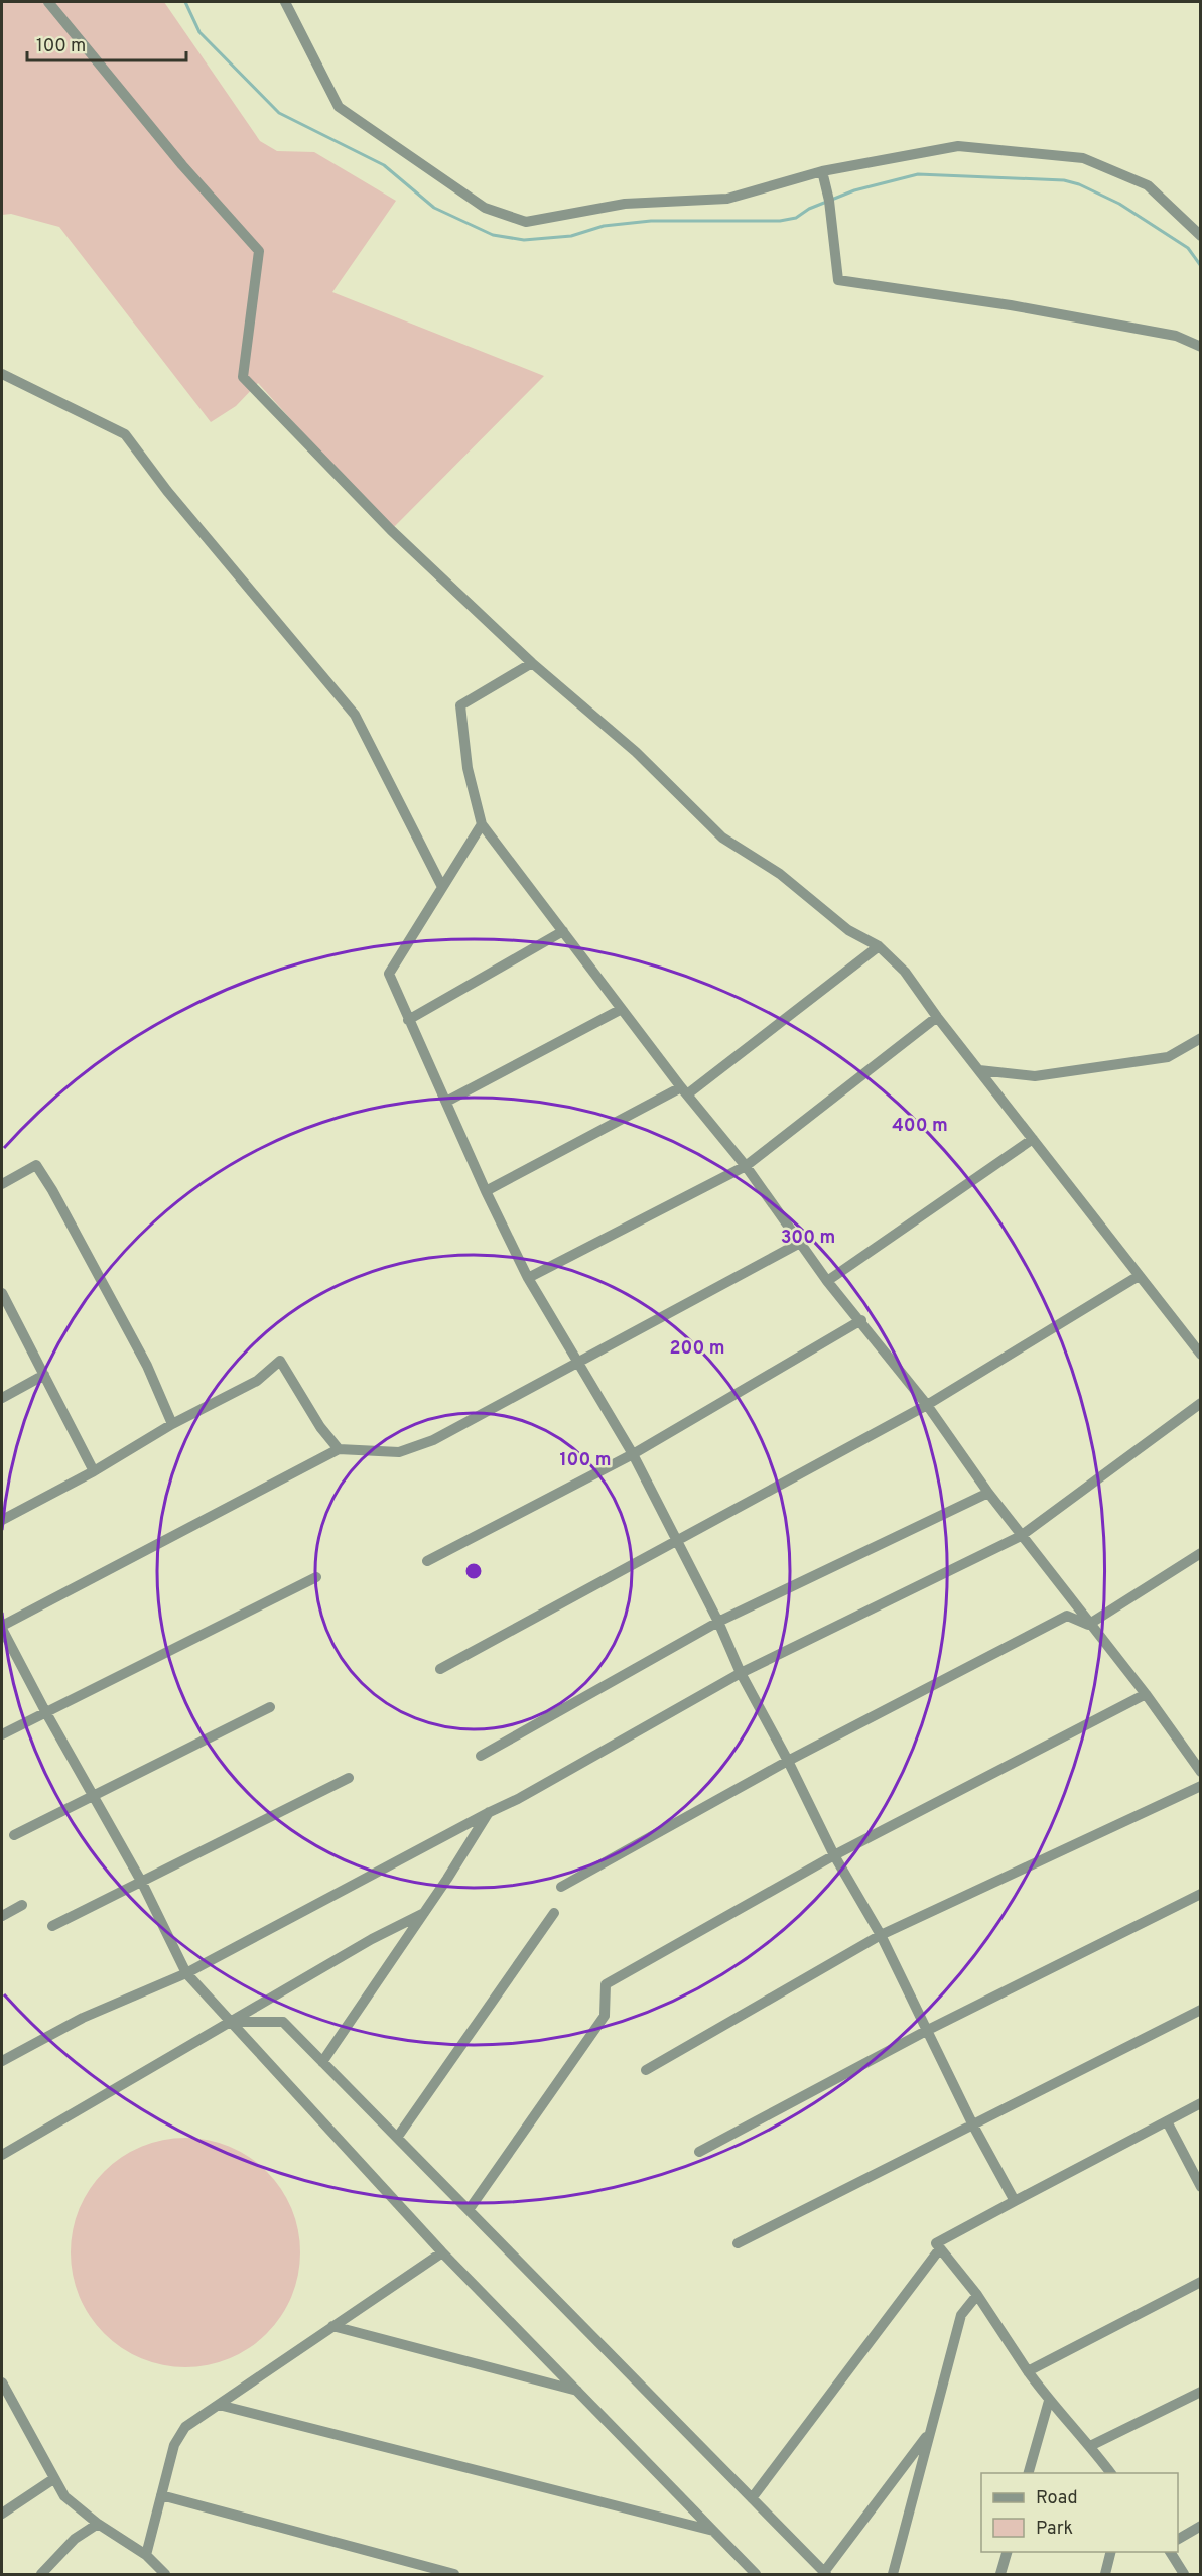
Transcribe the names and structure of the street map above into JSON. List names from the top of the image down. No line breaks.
{"legend":["Road","Park"],"scale_bar":"100 m","rings":["400 m","300 m","200 m","100 m"]}
